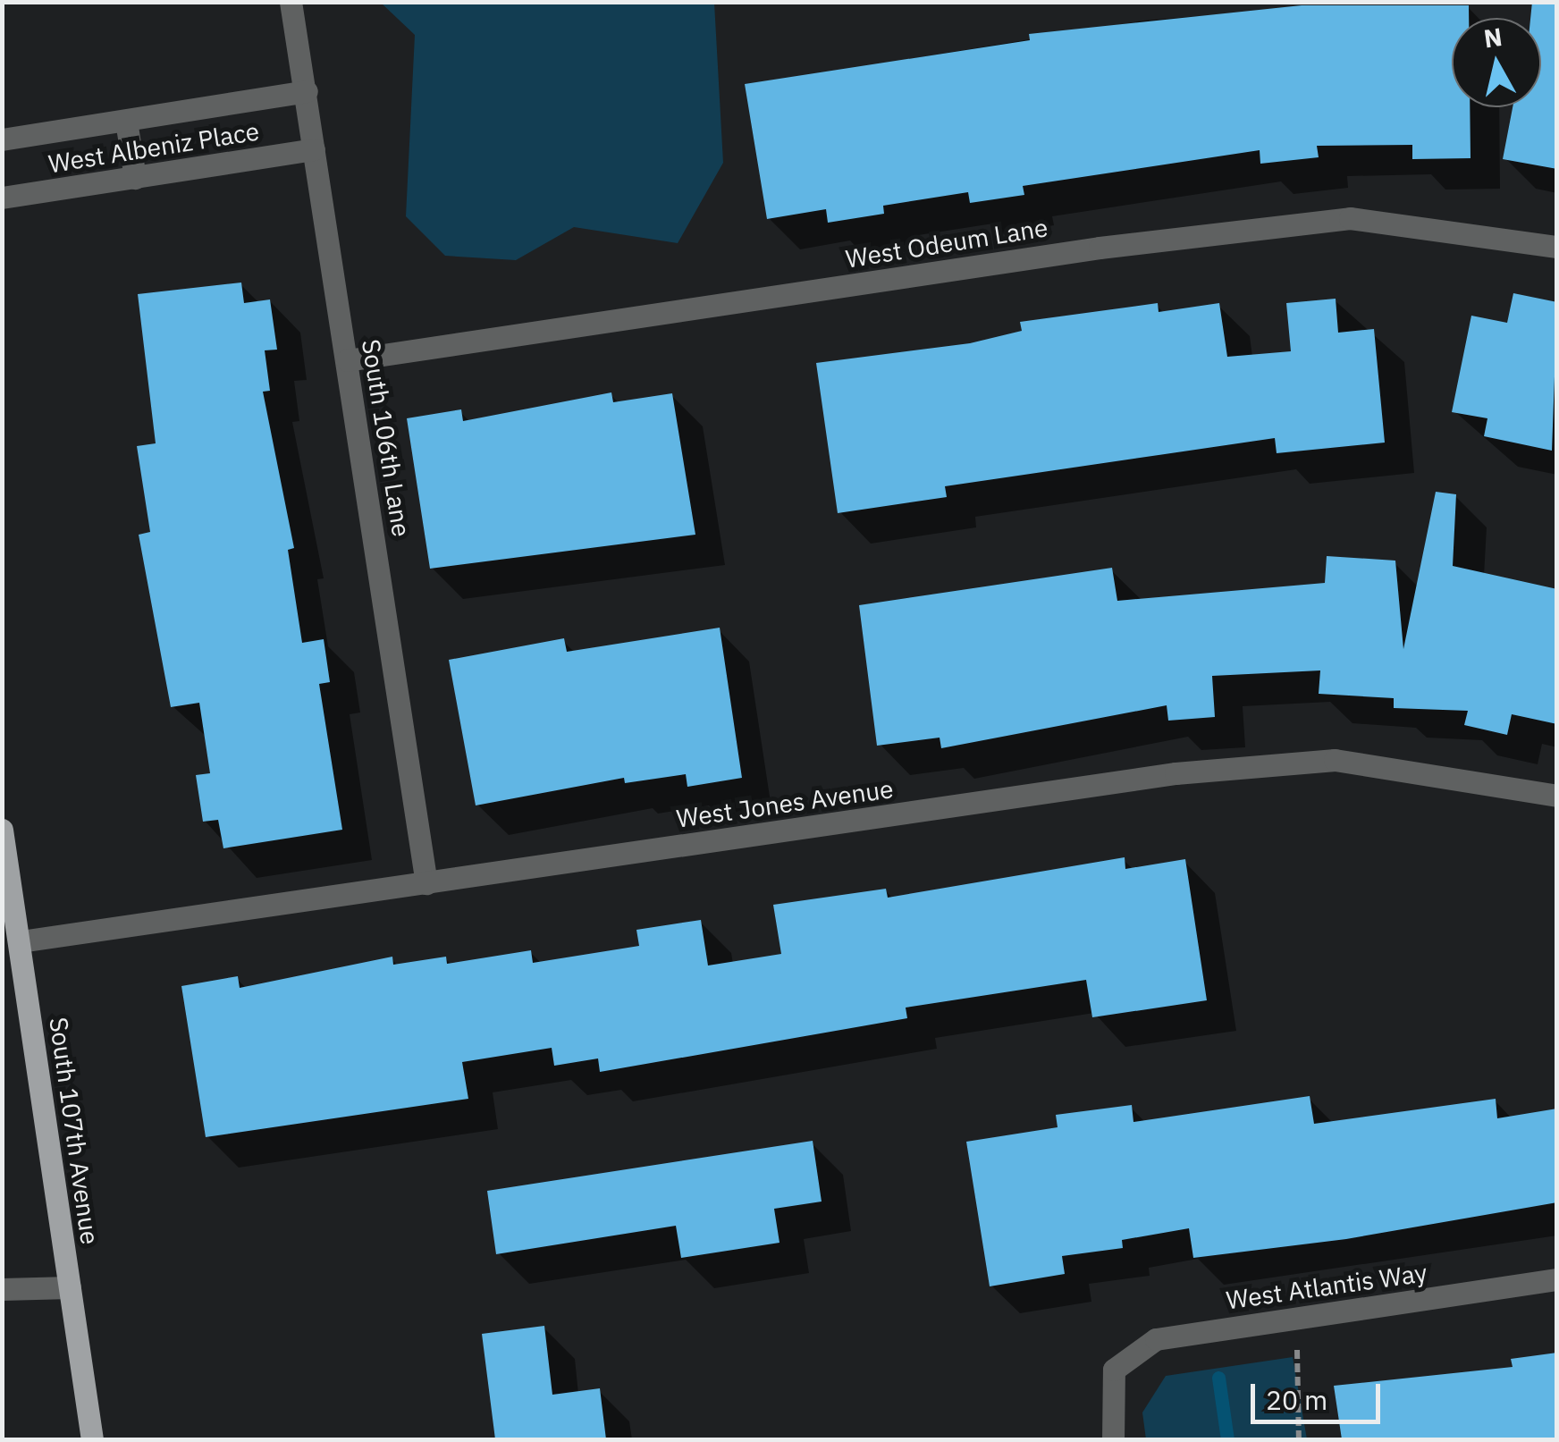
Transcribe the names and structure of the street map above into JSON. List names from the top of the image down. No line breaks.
{"streets":{"main road":["South 107th Avenue"],"street":["West Albeniz Place","West Odeum Lane","South 106th Lane","West Jones Avenue","West Atlantis Way"]},"crossings":[["West Albeniz Place","South 106th Lane"],["West Odeum Lane","South 106th Lane"],["South 106th Lane","West Jones Avenue"],["West Jones Avenue","South 107th Avenue"]],"scale_bar":"20 m","north":"top"}
